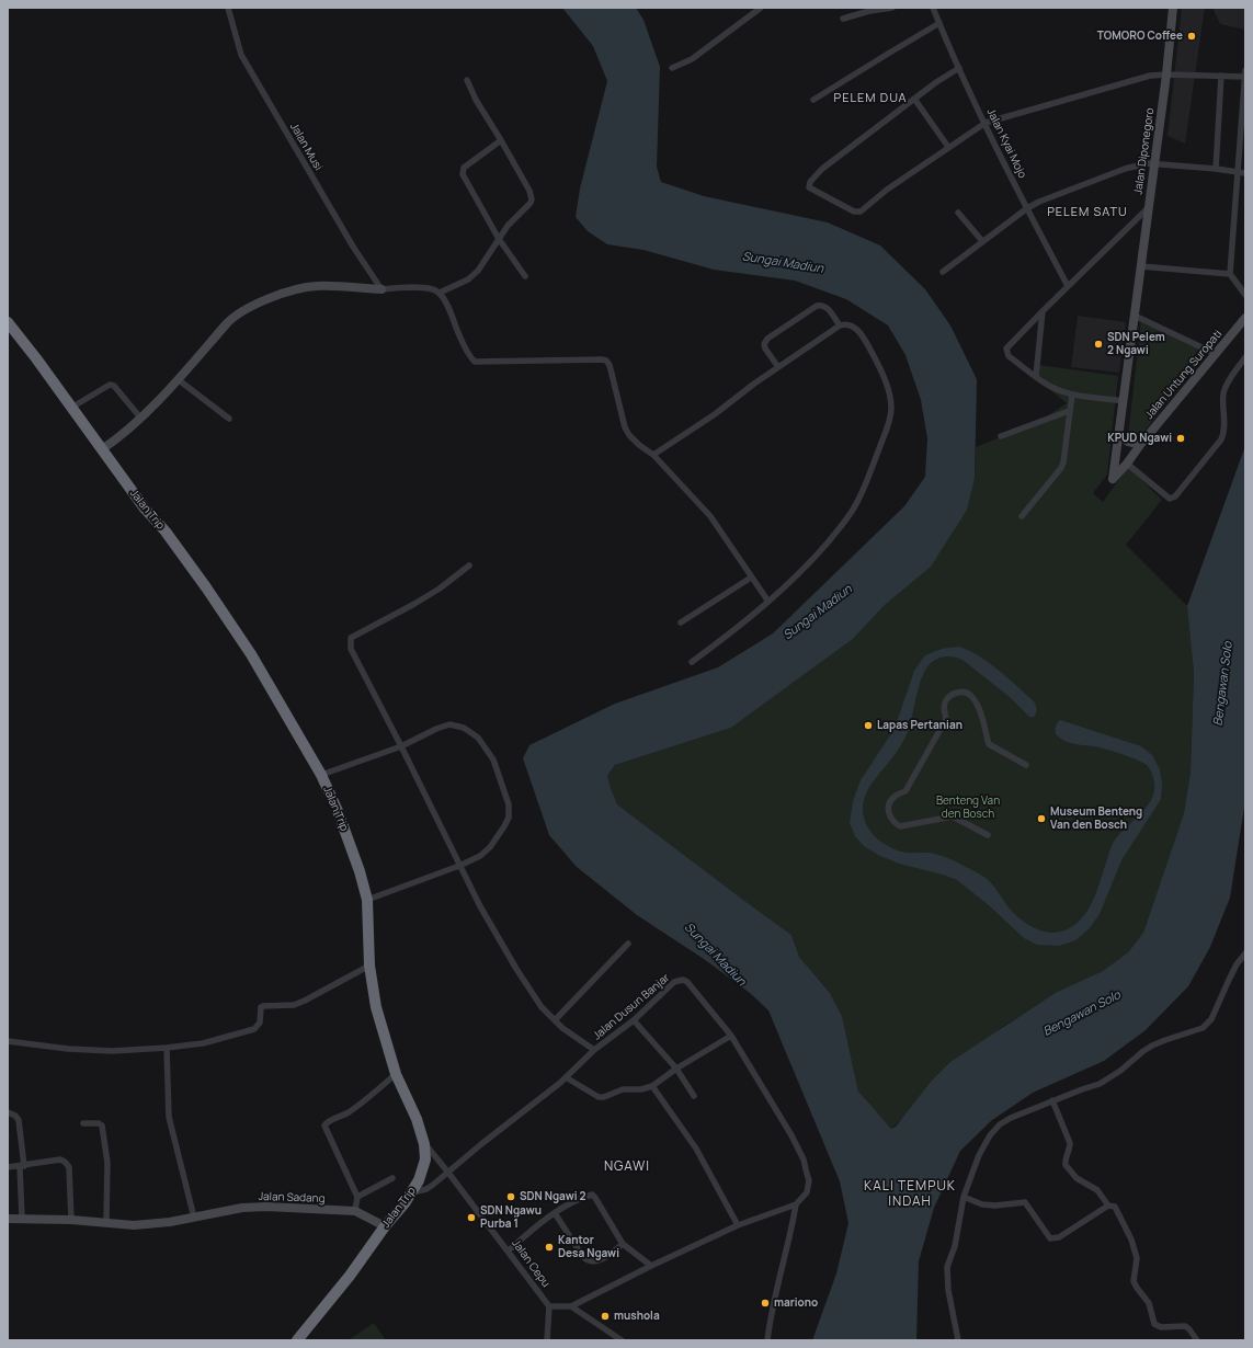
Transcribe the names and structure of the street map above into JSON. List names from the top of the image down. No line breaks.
{"streets":{"highway":["Jalan Trip"],"street":["Jalan Kyai Mojo","Jalan Musi","Jalan Diponegoro","Jalan Untung Suropati","Jalan Dusun Banjar","Jalan Sadang","Jalan Cepu"]},"crossings":[["Jalan Diponegoro","Jalan Untung Suropati"],["Jalan Trip","Jalan Dusun Banjar"],["Jalan Trip","Jalan Sadang"],["Jalan Trip","Jalan Cepu"],["Jalan Dusun Banjar","Jalan Cepu"]],"districts":["PELEM DUA","PELEM SATU","NGAWI","KALI TEMPUK INDAH"],"water":["Sungai Madiun","Bengawan Solo"],"parks":["Benteng Van den Bosch"],"places":["TOMORO Coffee","SDN Pelem 2 Ngawi","KPUD Ngawi","Lapas Pertanian","Museum Benteng Van den Bosch","SDN Ngawi 2","SDN Ngawu Purba 1","Kantor Desa Ngawi","mariono","mushola"]}
